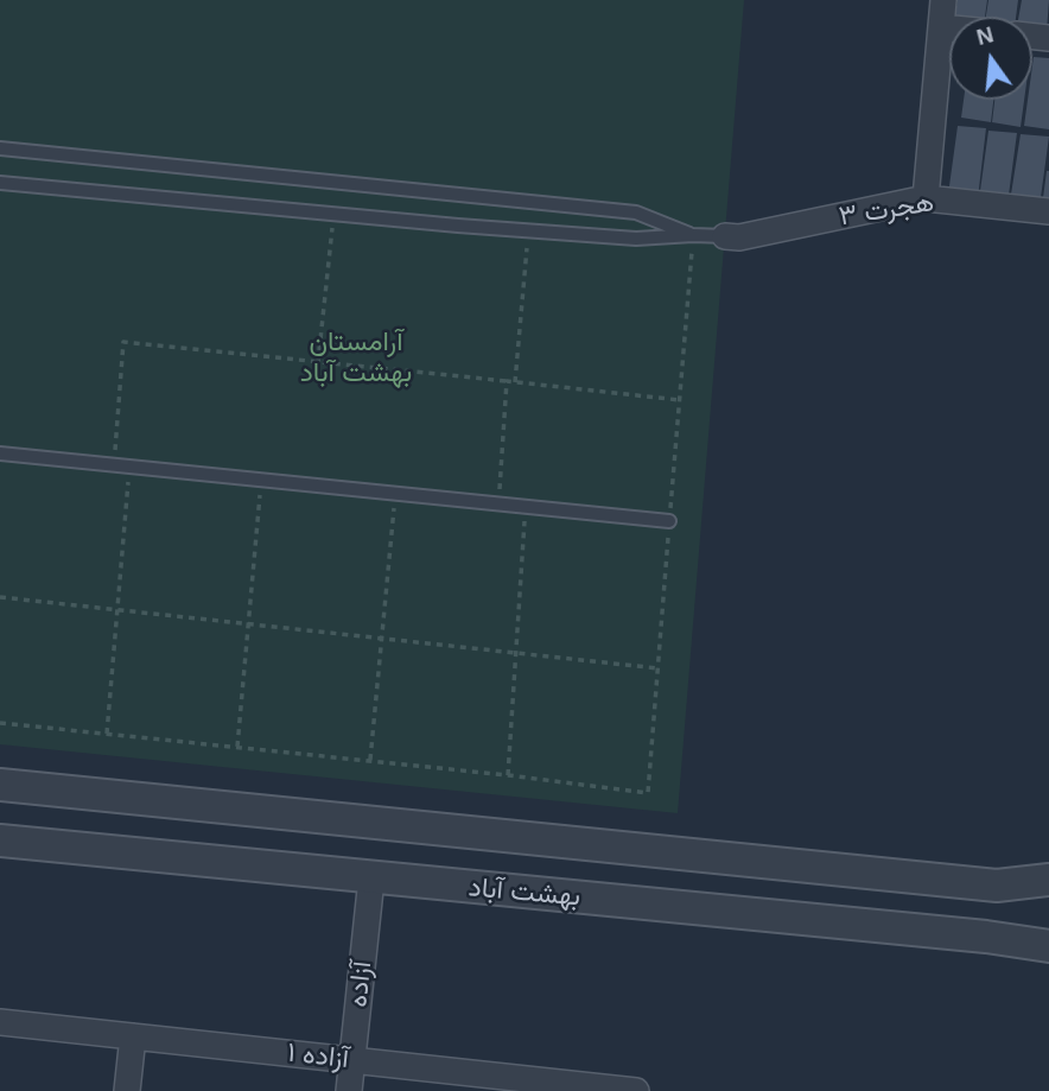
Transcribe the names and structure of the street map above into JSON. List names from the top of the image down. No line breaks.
{"streets":{"street":["هجرت ۳","بهشت آباد","آزاده","آزاده ۱"]},"crossings":[["بهشت آباد","آزاده"],["آزاده","آزاده ۱"]],"parks":["آرامستان بهشت آباد"],"north":"top"}
